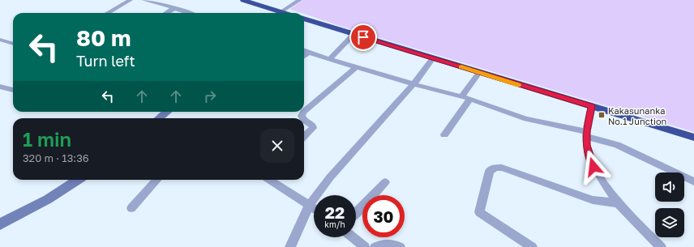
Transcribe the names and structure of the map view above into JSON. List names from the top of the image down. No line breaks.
{"places":{"transit":["Kakasunanka No.1 Junction"]},"page":{"turn":["80 m","Turn left"],"heading":["1 min","320 m · 13:36"],"speed":"22 km/h","limit":"30"}}
